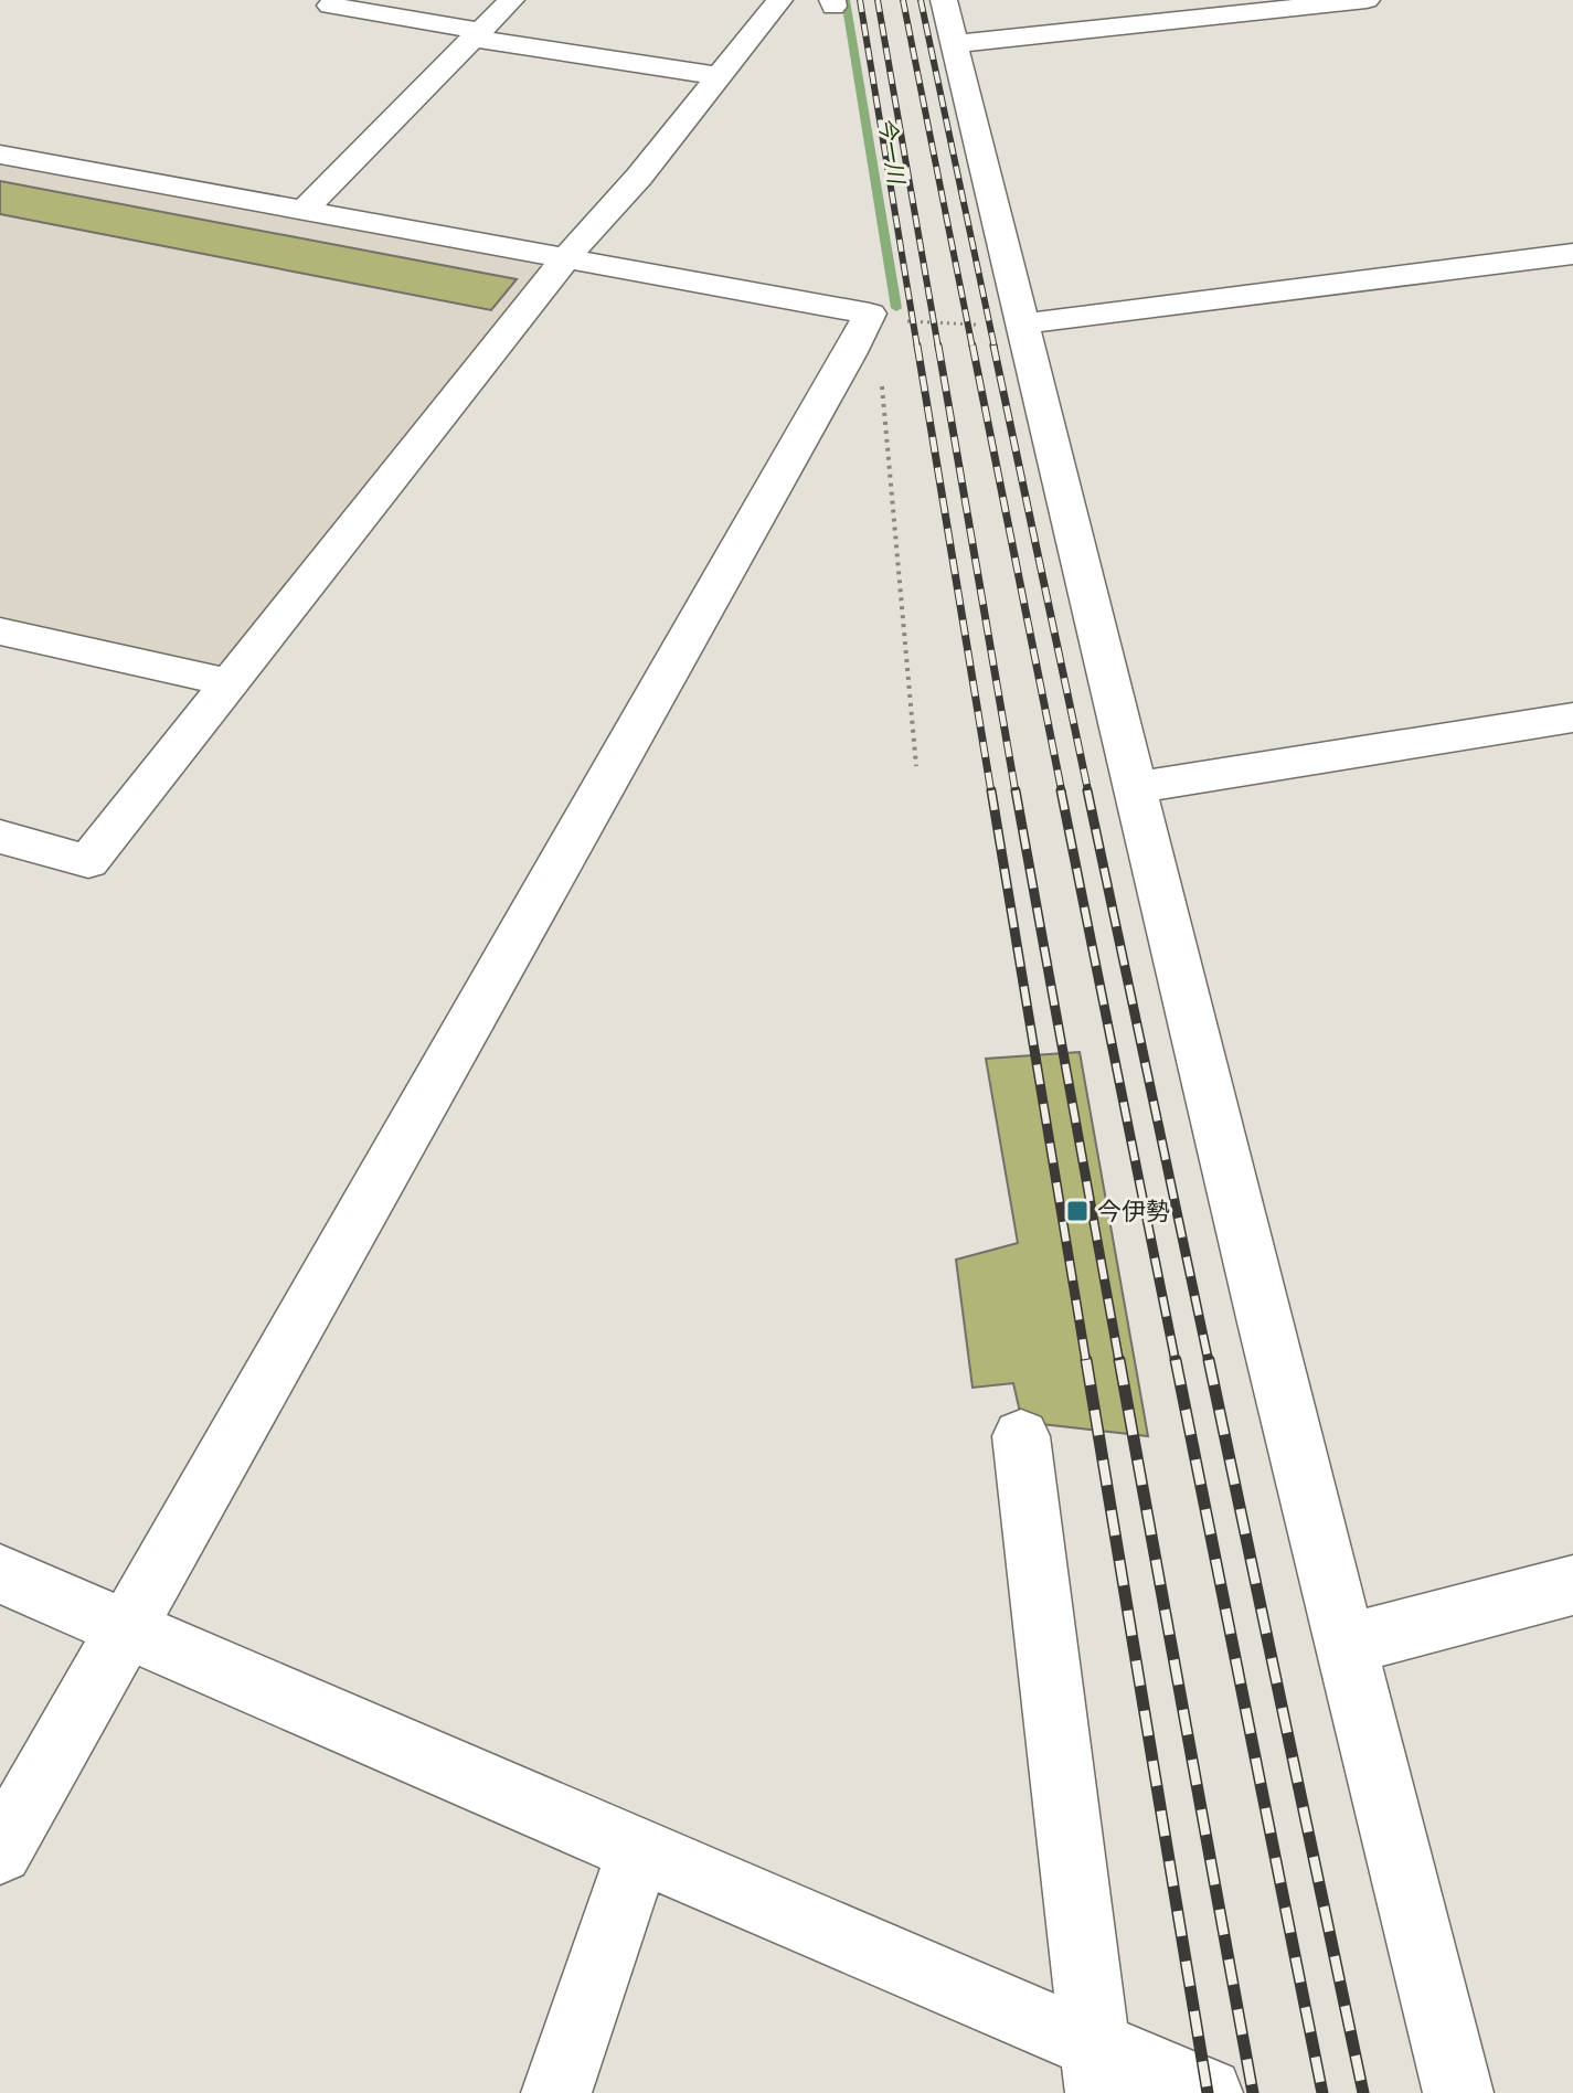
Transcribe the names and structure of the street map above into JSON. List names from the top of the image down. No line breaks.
{"water":["今一川"],"places":{"transit":["今伊勢"]}}
